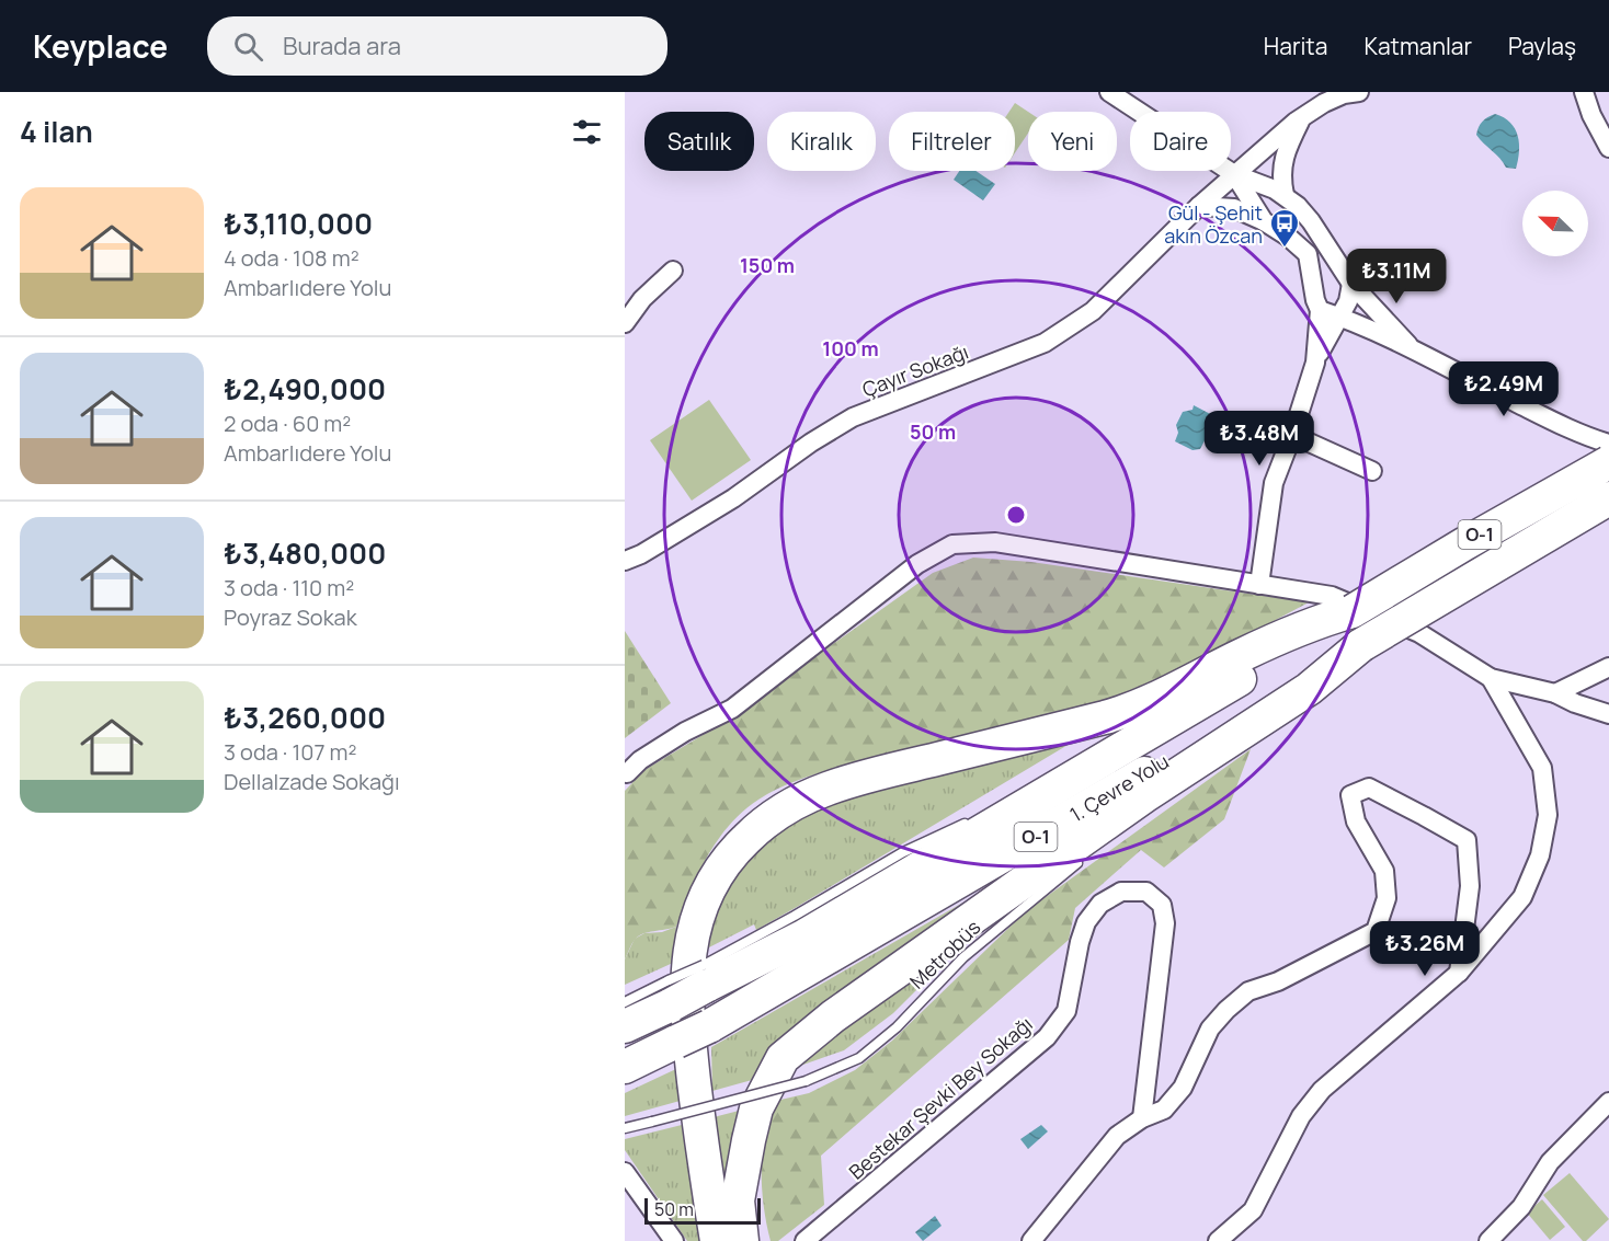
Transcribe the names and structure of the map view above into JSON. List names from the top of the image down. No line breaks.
{"streets":{"highway":["O-1","1. Çevre Yolu"],"street":["Çayır Sokağı","Bestekar Şevki Bey Sokağı"],"lane":["Metrobüs"]},"places":{"bus stop":["Gül - Şehit akın Özcan"]},"scale_bar":"50 m","north":"top left","page":{"header":"Keyplace","search":"Burada ara","nav":["Harita","Katmanlar","Paylaş"],"heading":"4 ilan","chip":["Satılık","Kiralık","Filtreler","Yeni","Daire"],"list":[{"name":"₺3,110,000","note":"4 oda · 108 m² · Ambarlıdere Yolu"},{"name":"₺2,490,000","note":"2 oda · 60 m² · Ambarlıdere Yolu"},{"name":"₺3,480,000","note":"3 oda · 110 m² · Poyraz Sokak"},{"name":"₺3,260,000","note":"3 oda · 107 m² · Dellalzade Sokağı"}],"price":["₺3.11M","₺2.49M","₺3.48M","₺3.26M"],"scale":"50 m"},"rings":["150 m","100 m","50 m"]}
